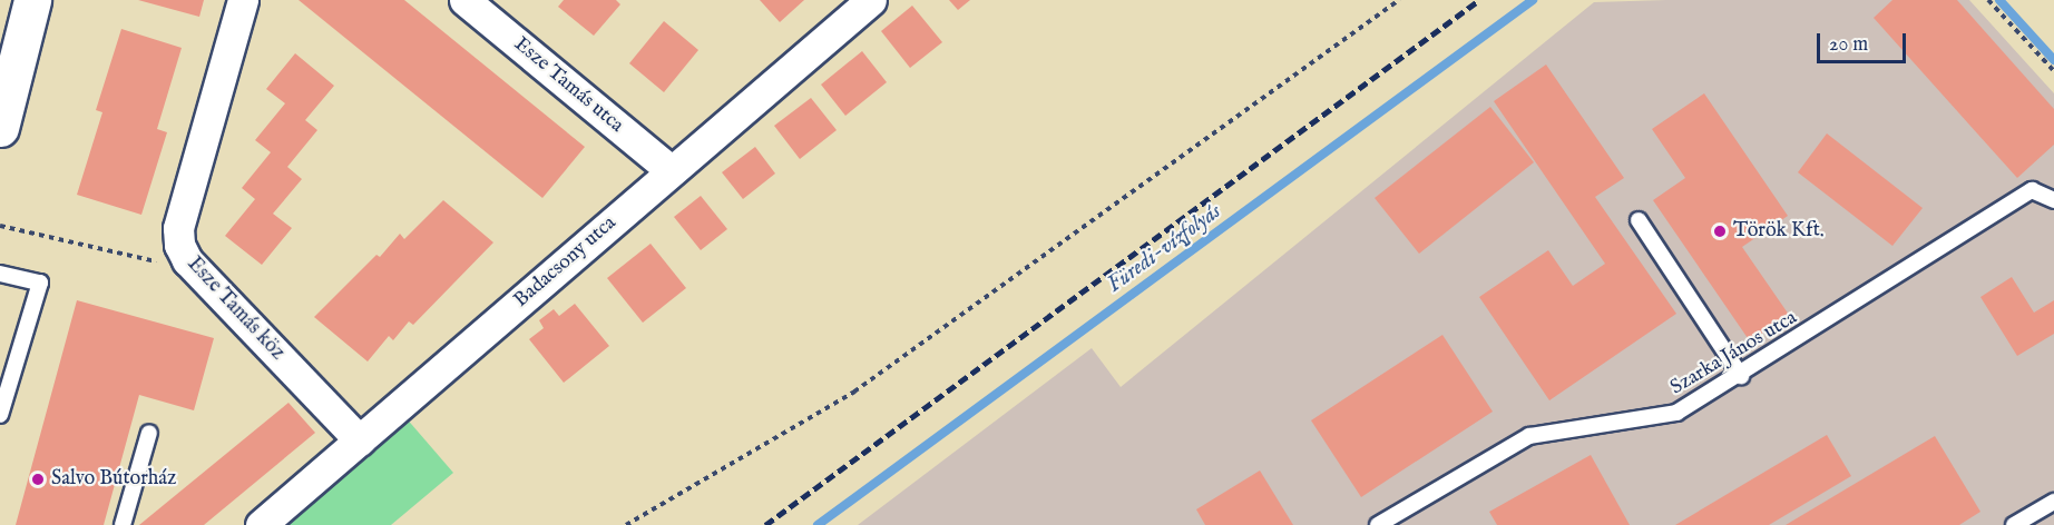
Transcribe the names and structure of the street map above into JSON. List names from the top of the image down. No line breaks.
{"streets":{"street":["Esze Tamás utca","Badacsony utca","Esze Tamás köz"],"lane":["Szarka János utca"]},"crossings":[["Esze Tamás utca","Badacsony utca"],["Badacsony utca","Esze Tamás köz"]],"water":["Füredi-vízfolyás"],"places":["Török Kft.","Salvo Bútorház"],"scale_bar":"20 m"}
